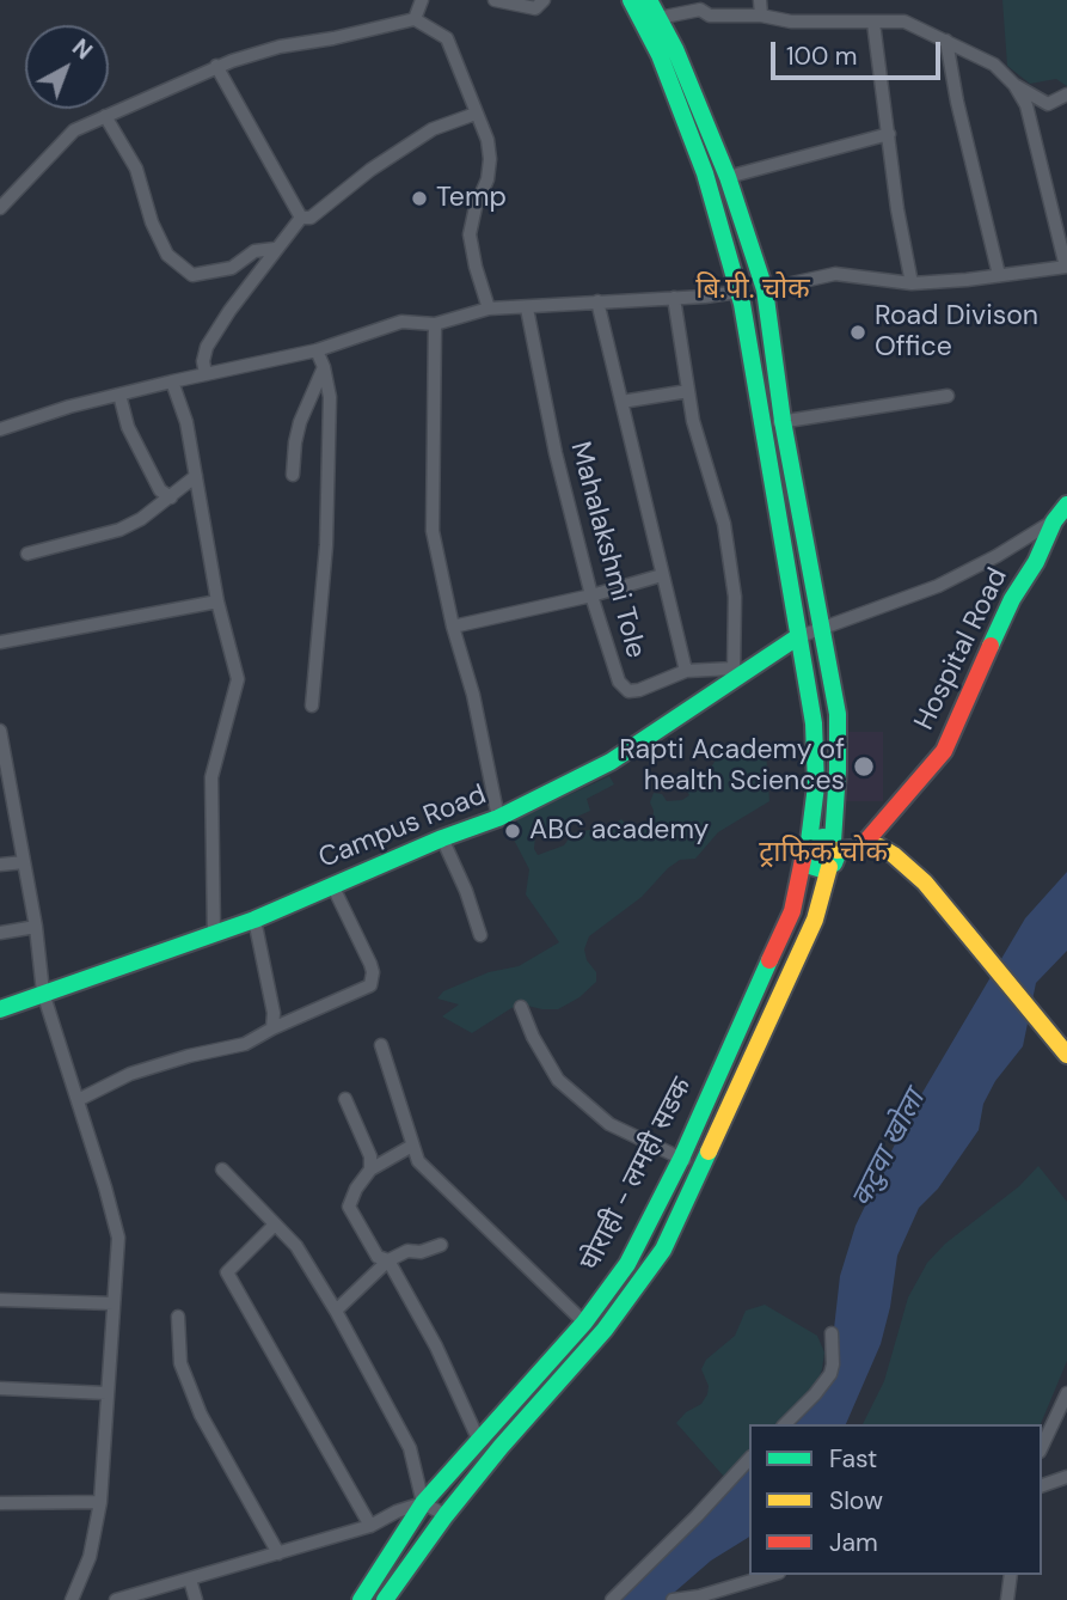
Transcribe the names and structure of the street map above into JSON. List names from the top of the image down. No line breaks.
{"streets":{"main road":["Hospital Road","Campus Road","घोराही - लमही सडक"],"street":["Mahalakshmi Tole"]},"crossings":[["Mahalakshmi Tole","Campus Road"],["Campus Road","घोराही - लमही सडक"]],"districts":["बि.पी. चोक","ट्राफिक चोक"],"water":["कटुवा खोला"],"places":["Temp","Road Divison Office","Rapti Academy of health Sciences","ABC academy"],"legend":["Fast","Slow","Jam"],"scale_bar":"100 m","north":"top right"}
